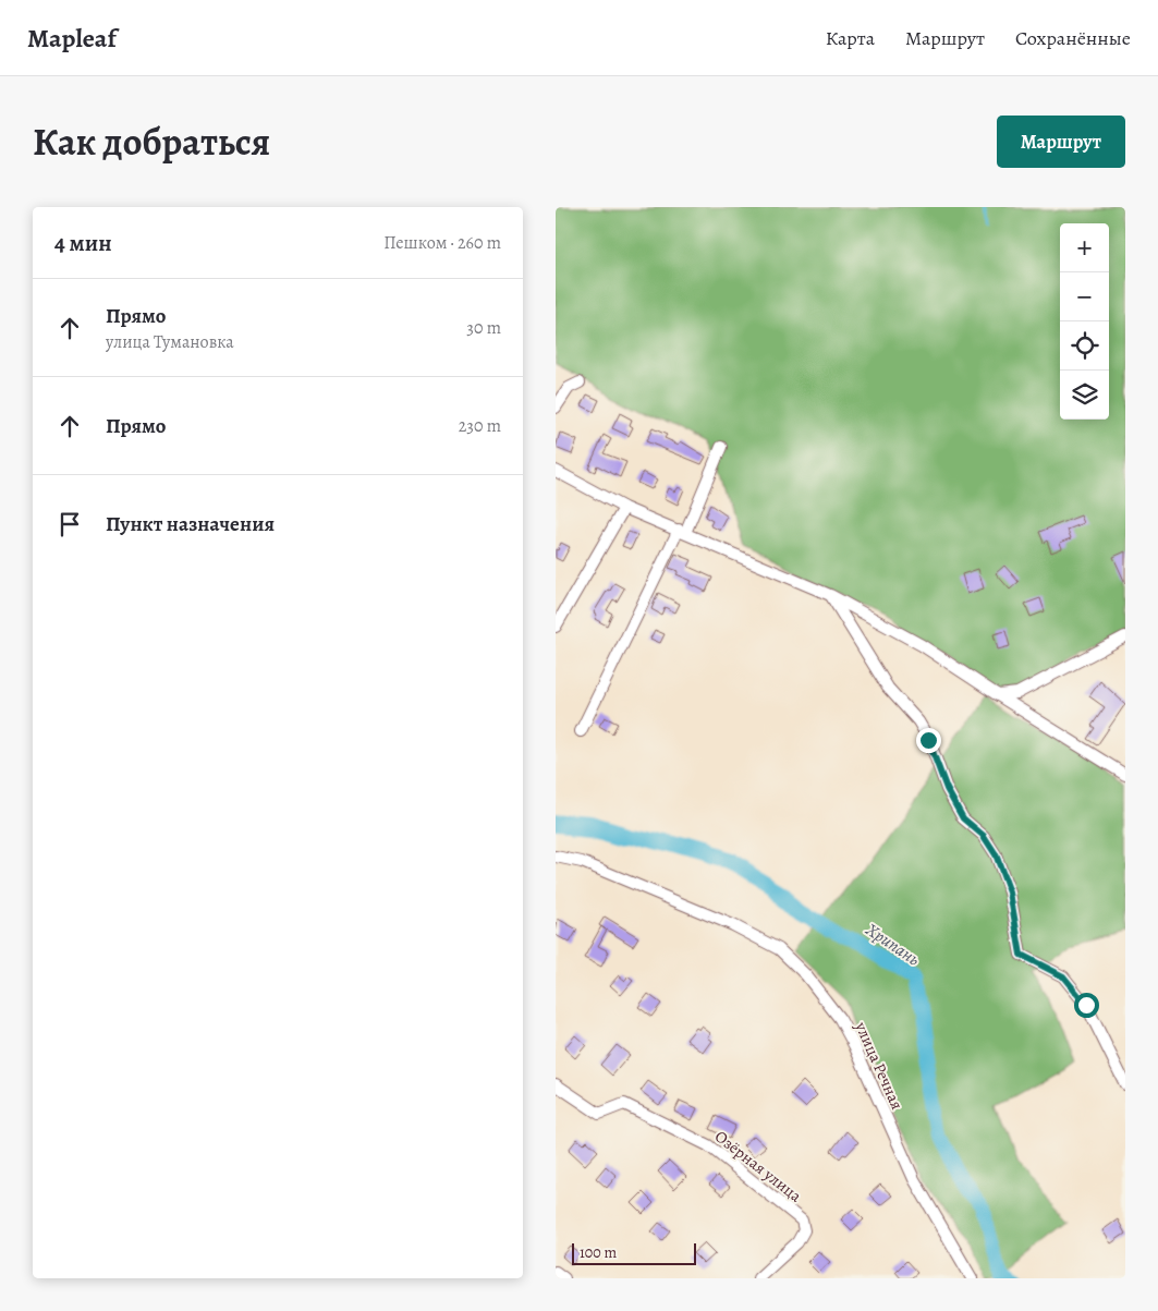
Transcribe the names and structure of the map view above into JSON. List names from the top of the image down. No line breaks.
{"streets":{"street":["улица Речная","Озёрная улица"]},"water":["Хрипань"],"scale_bar":"100 m","page":{"header":"Mapleaf","nav":["Карта","Маршрут","Сохранённые"],"title":"Как добраться","buttons":"Маршрут","heading":["4 мин","Пешком · 260 m"],"map_buttons":["+","−"],"list":[["Прямо","улица Тумановка","30 m"],["Прямо","230 m"],"Пункт назначения"],"scale":"100 m"}}
